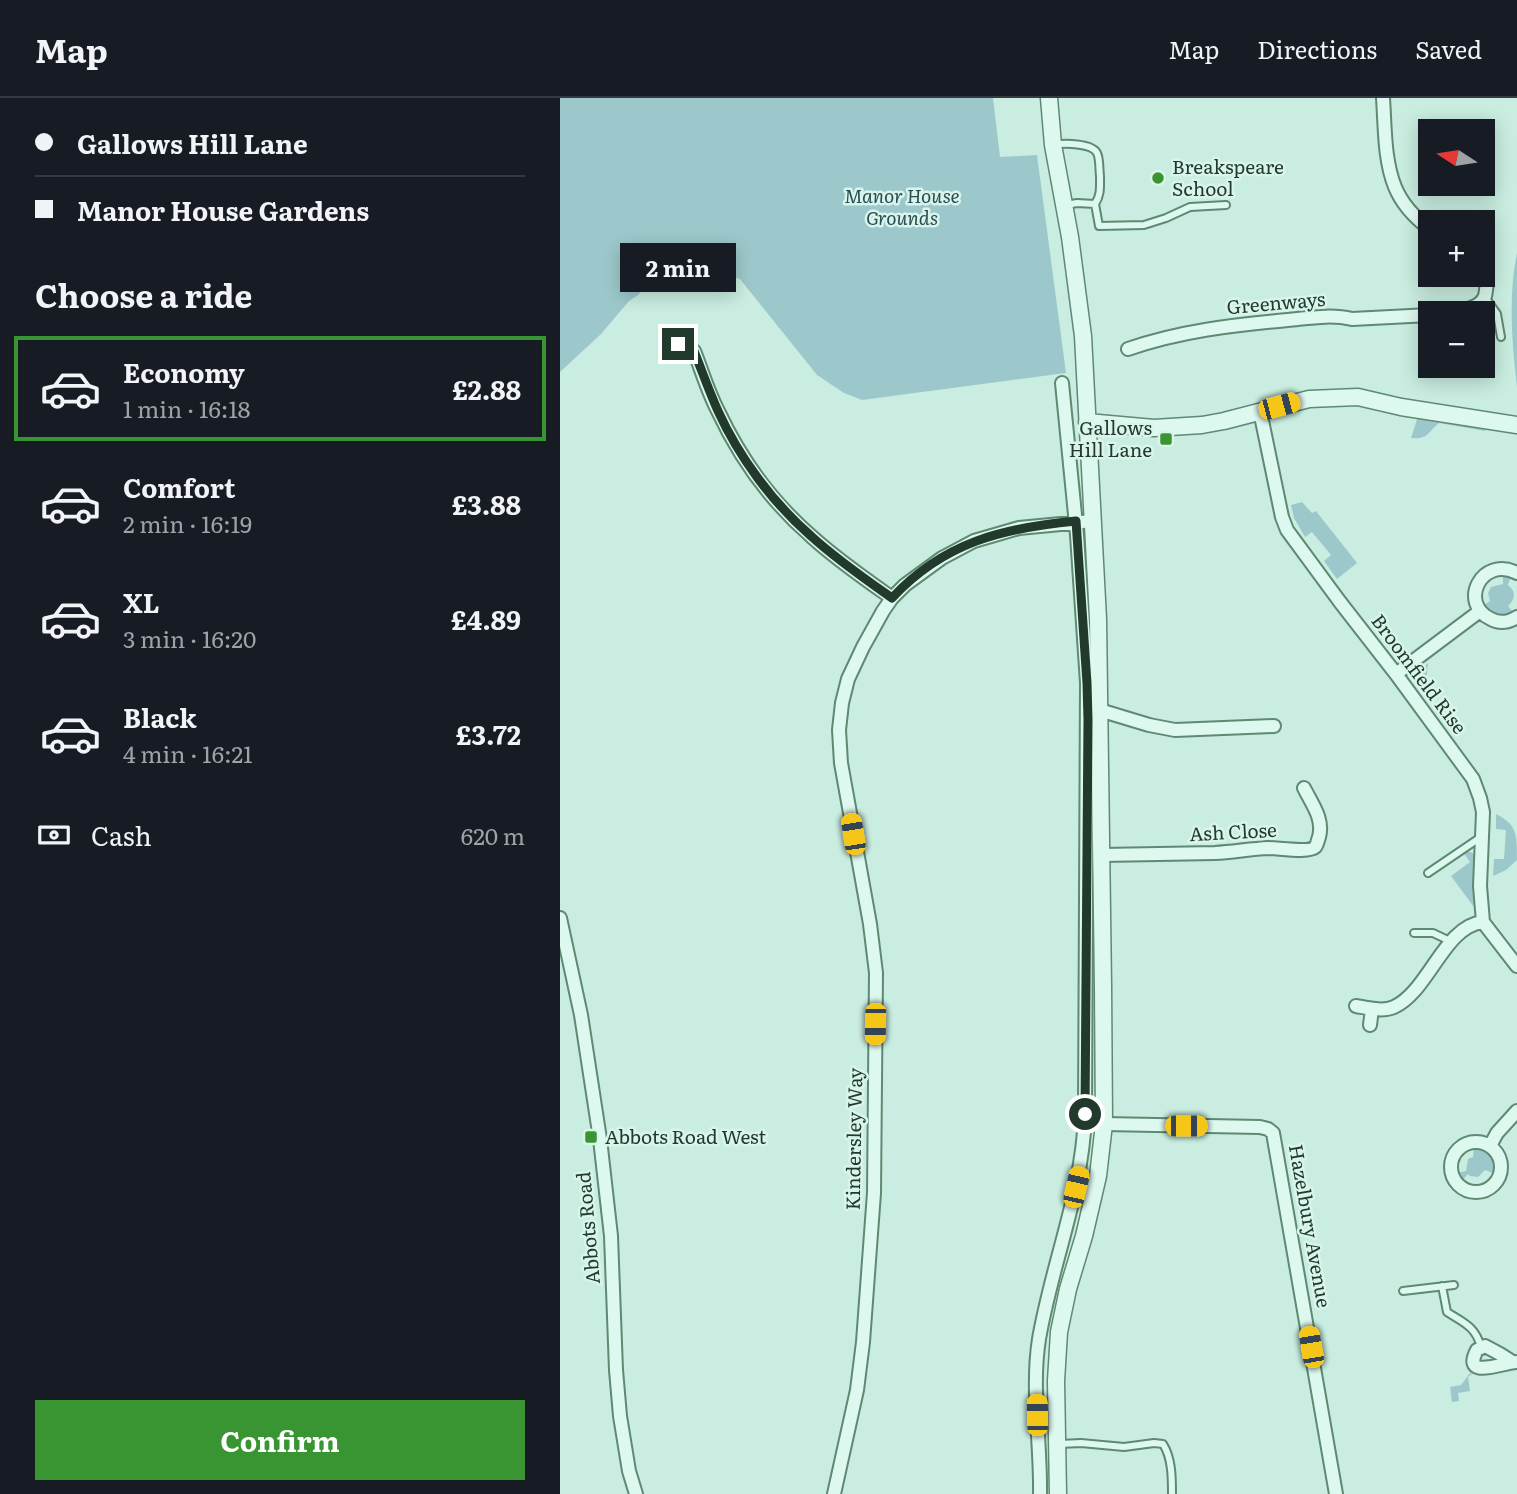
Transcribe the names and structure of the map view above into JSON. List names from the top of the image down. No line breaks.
{"streets":{"street":["Greenways","Broomfield Rise","Ash Close","Kindersley Way","Hazelbury Avenue","Abbots Road"]},"parks":["Manor House Grounds"],"places":{"other":["Breakspeare School"],"transit":["Gallows Hill Lane","Abbots Road West"]},"north":"left","page":{"header":"Map","nav":["Map","Directions","Saved"],"banner":["Gallows Hill Lane","Manor House Gardens"],"map_buttons":["+","−"],"bubble":"2 min","heading":"Choose a ride","list":[{"name":"Economy","note":"1 min · 16:18","value":"£2.88"},{"name":"Comfort","note":"2 min · 16:19","value":"£3.88"},{"name":"XL","note":"3 min · 16:20","value":"£4.89"},{"name":"Black","note":"4 min · 16:21","value":"£3.72"}],"pay":["Cash","620 m"],"buttons":"Confirm"}}
